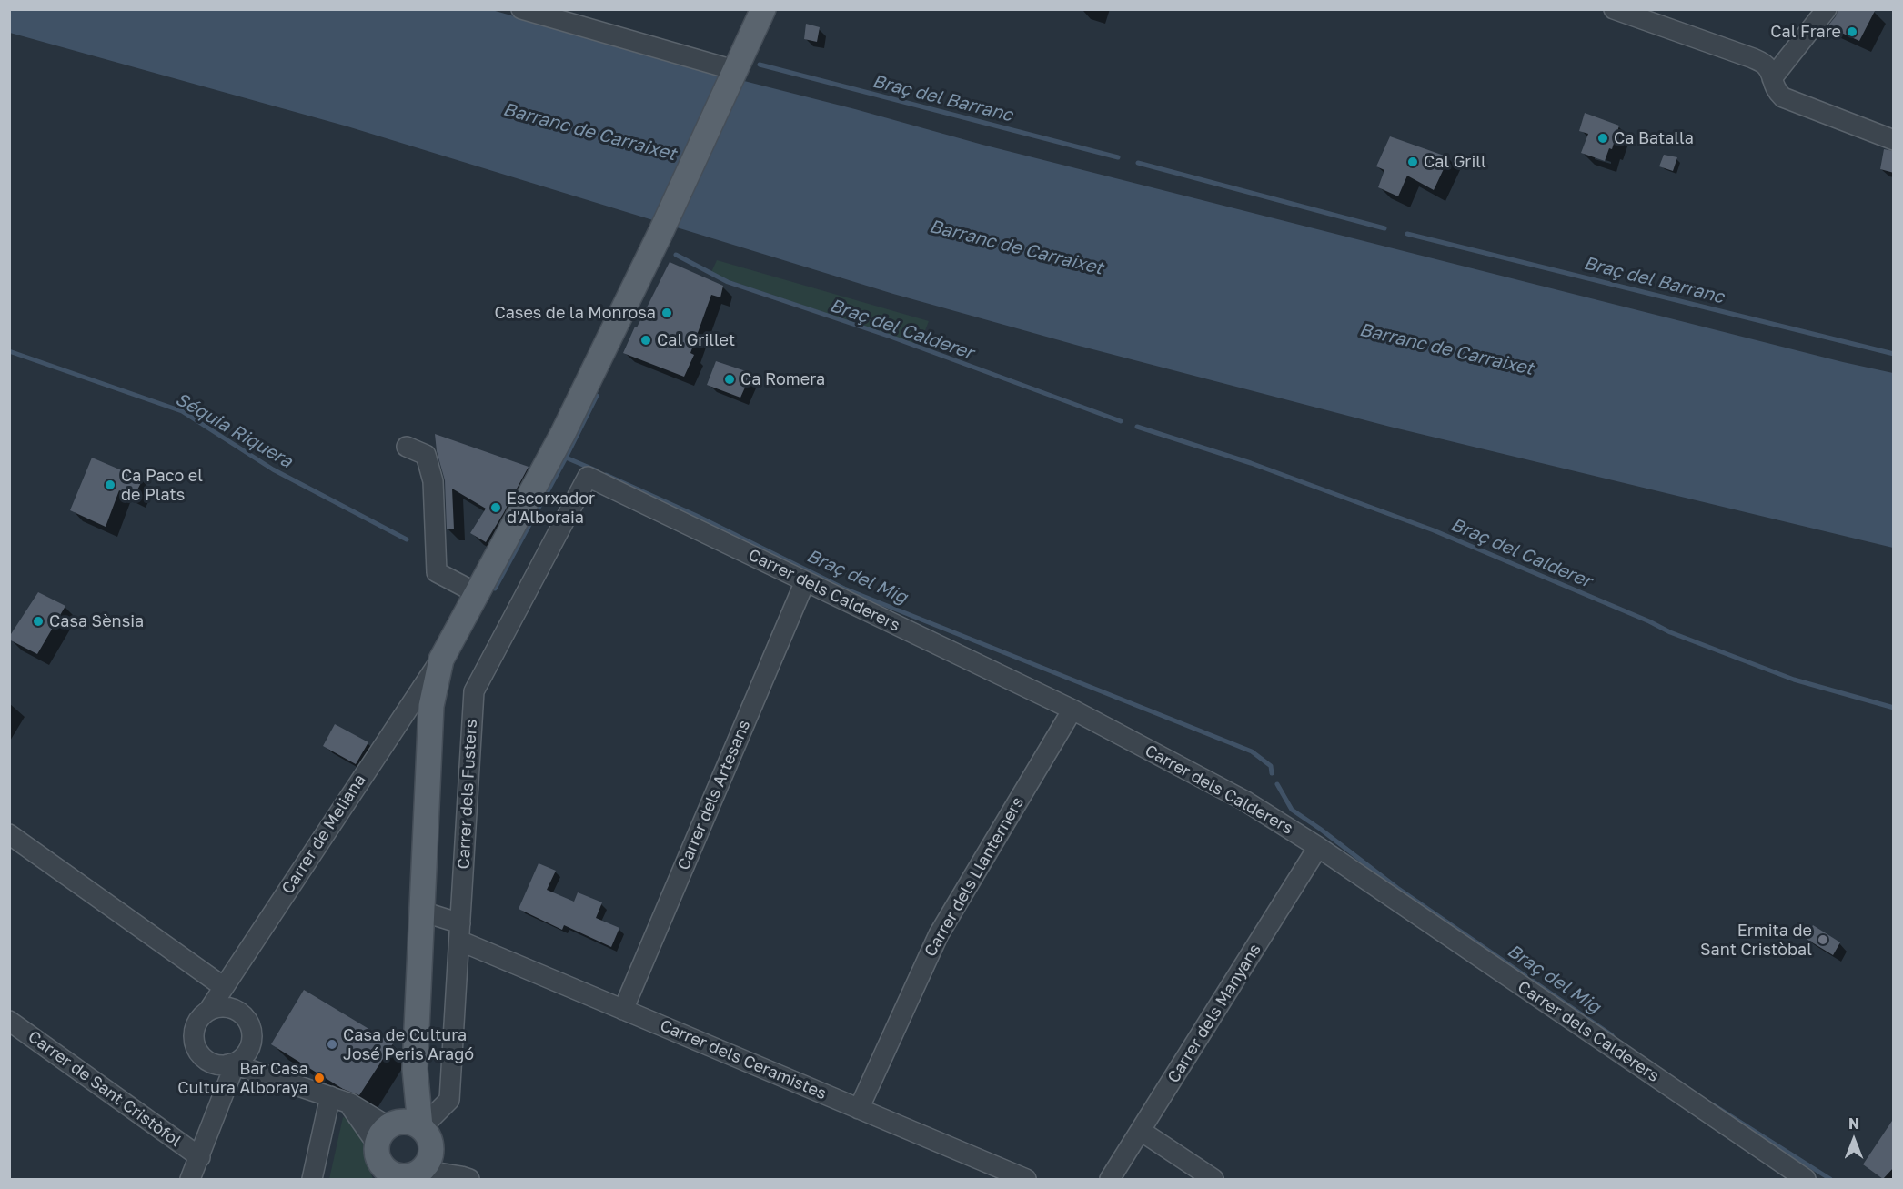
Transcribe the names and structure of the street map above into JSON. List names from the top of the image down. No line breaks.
{"streets":{"street":["Carrer dels Calderers","Carrer dels Fusters","Carrer dels Artesans","Carrer de Meliana","Carrer dels Llanterners","Carrer dels Manyans","Carrer dels Ceramistes","Carrer de Sant Cristòfol"]},"crossings":[["Carrer dels Calderers","Carrer dels Fusters"],["Carrer dels Calderers","Carrer dels Artesans"],["Carrer dels Calderers","Carrer dels Llanterners"],["Carrer dels Calderers","Carrer dels Manyans"],["Carrer dels Fusters","Carrer dels Ceramistes"],["Carrer dels Artesans","Carrer dels Ceramistes"],["Carrer dels Llanterners","Carrer dels Ceramistes"]],"water":["Braç del Barranc","Barranc de Carraixet","Braç del Calderer","Séquia Riquera","Braç del Mig"],"places":["Cal Frare","Ca Batalla","Cal Grill","Cases de la Monrosa","Cal Grillet","Ca Romera","Ca Paco el de Plats","Escorxador d'Alboraia","Casa Sènsia","Ermita de Sant Cristòbal","Casa de Cultura José Peris Aragó","Bar Casa Cultura Alboraya"],"north":"top"}
